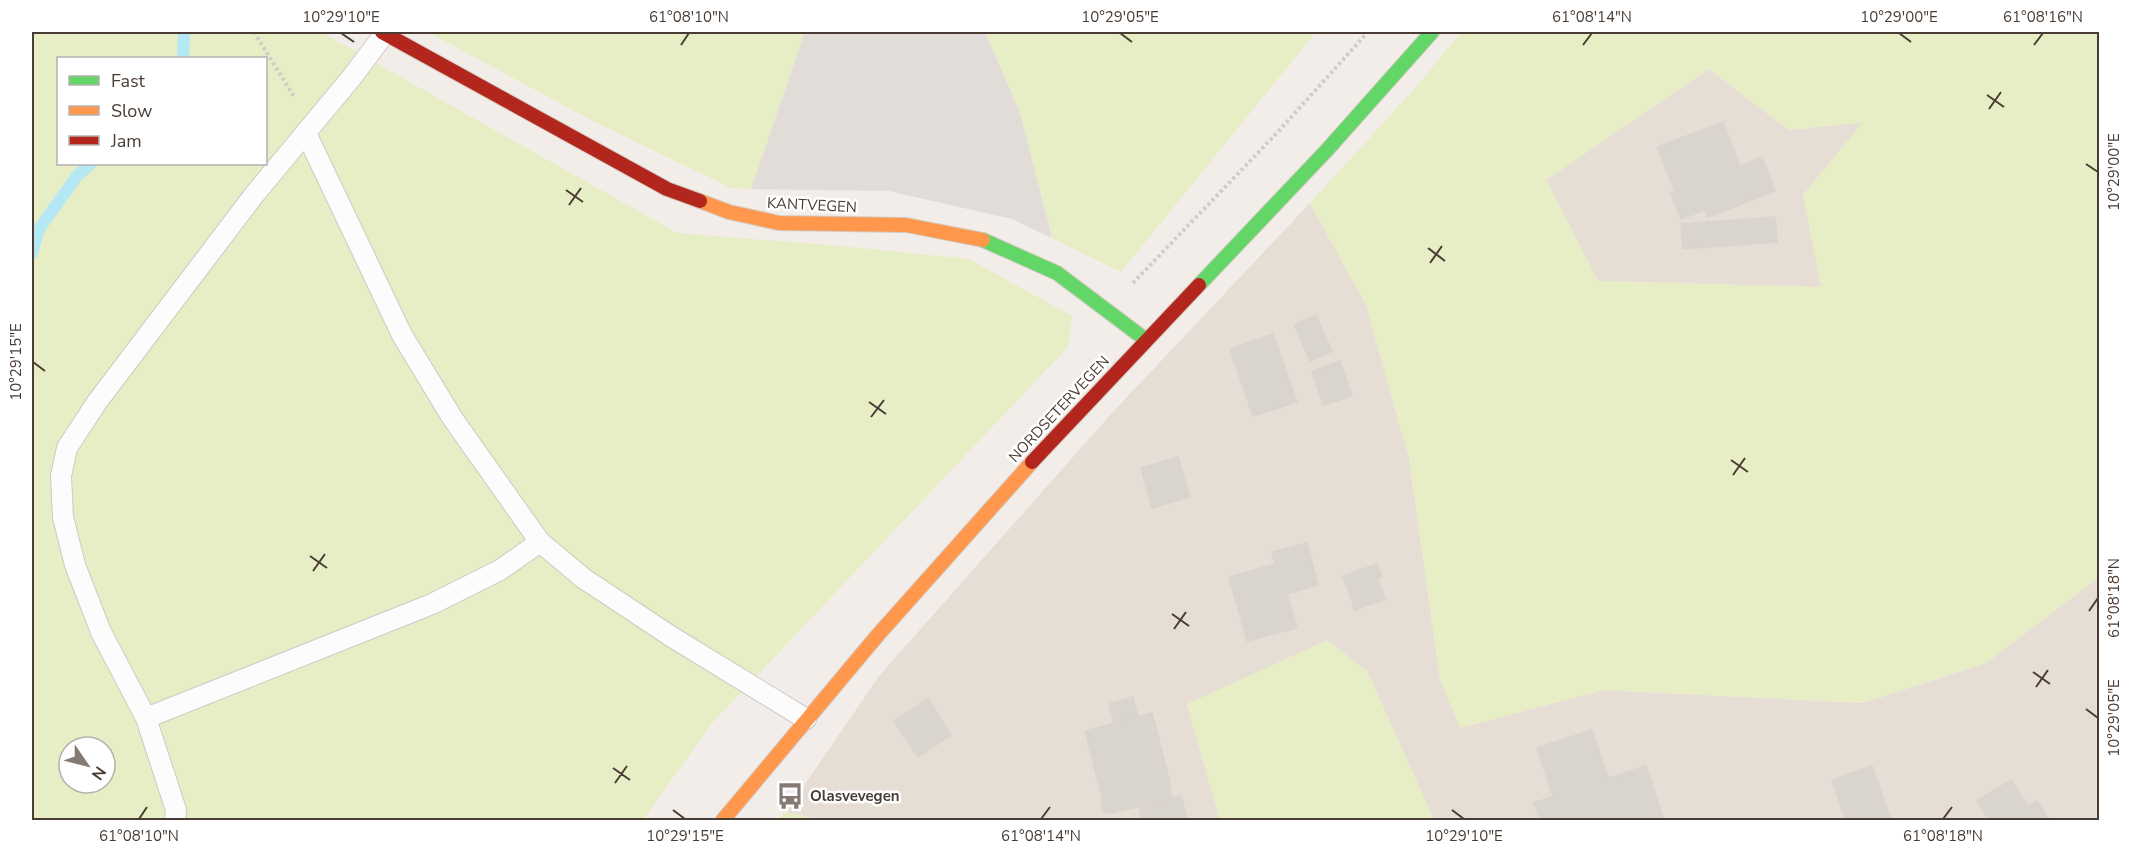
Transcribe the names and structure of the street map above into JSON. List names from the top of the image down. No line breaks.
{"streets":{"main road":["KANTVEGEN","NORDSETERVEGEN"]},"crossings":[["KANTVEGEN","NORDSETERVEGEN"]],"places":{"bus stop":["Olasvevegen"]},"legend":["Fast","Slow","Jam"],"north":"bottom right","coordinates":["10°29'10\"E","61°08'10\"N","10°29'05\"E","61°08'14\"N","10°29'00\"E","61°08'16\"N","10°29'15\"E","61°08'18\"N"]}
